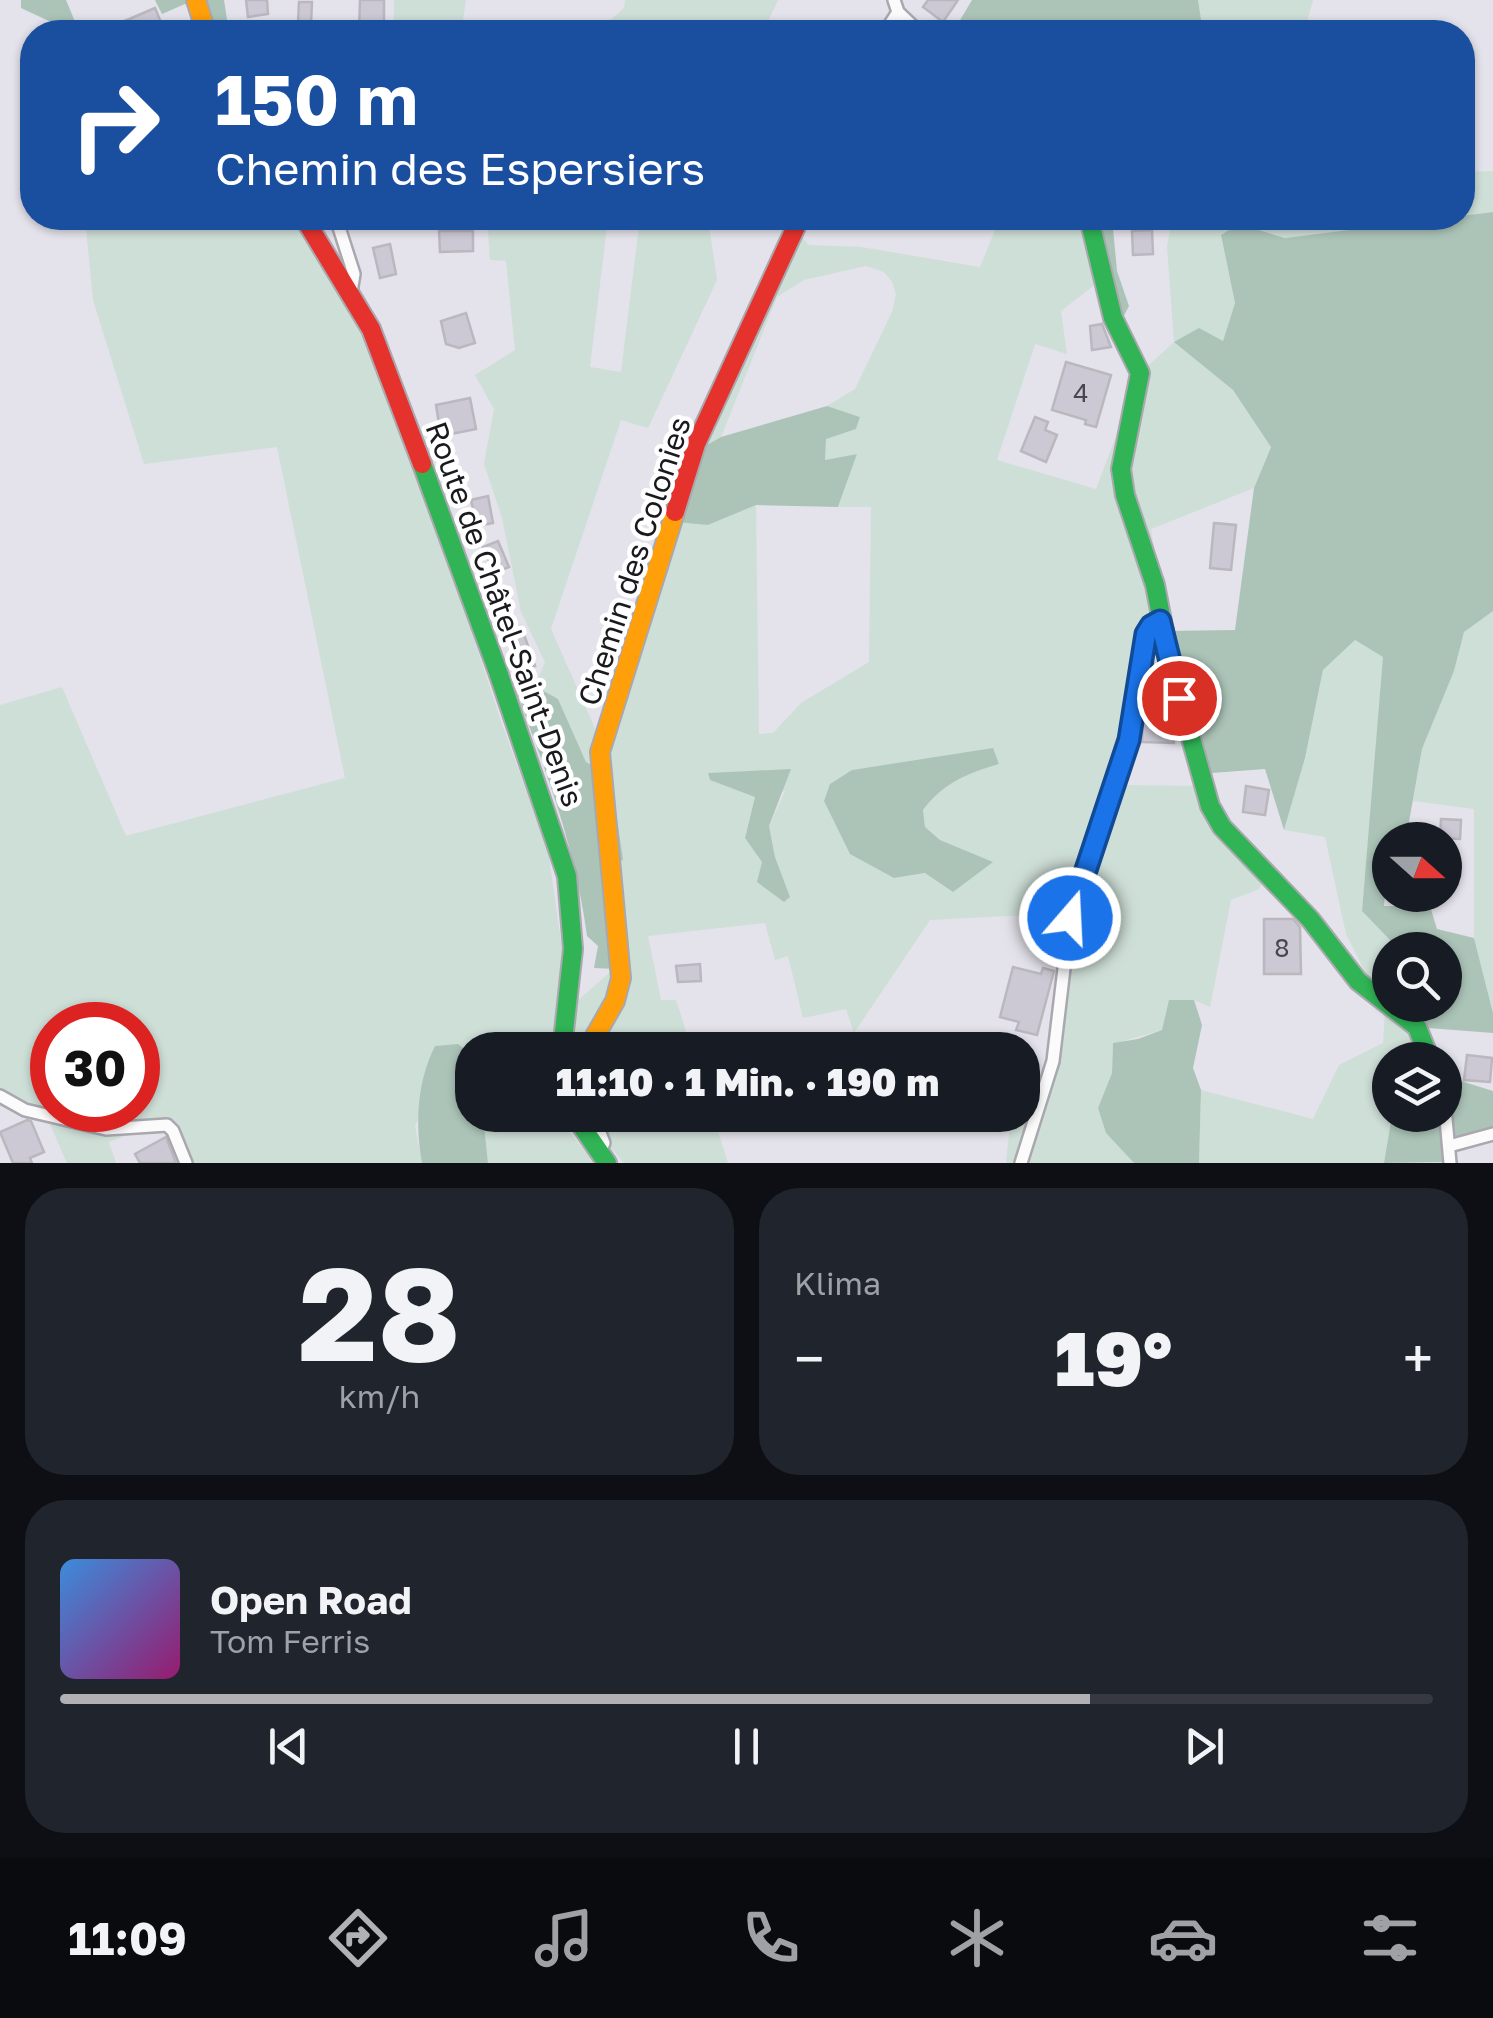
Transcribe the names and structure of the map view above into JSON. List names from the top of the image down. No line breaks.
{"streets":{"street":["Chemin des Colonies","Route de Châtel-Saint-Denis"]},"house_numbers":["4","8"],"north":"right","page":{"turn":["150 m","Chemin des Espersiers"],"limit":"30","trip":"11:10 · 1 Min. · 190 m","tile":[["28","km/h"],"Klima"],"heat":["−","19°","+"],"song":["Open Road","Tom Ferris"],"tabs":"11:09"}}
